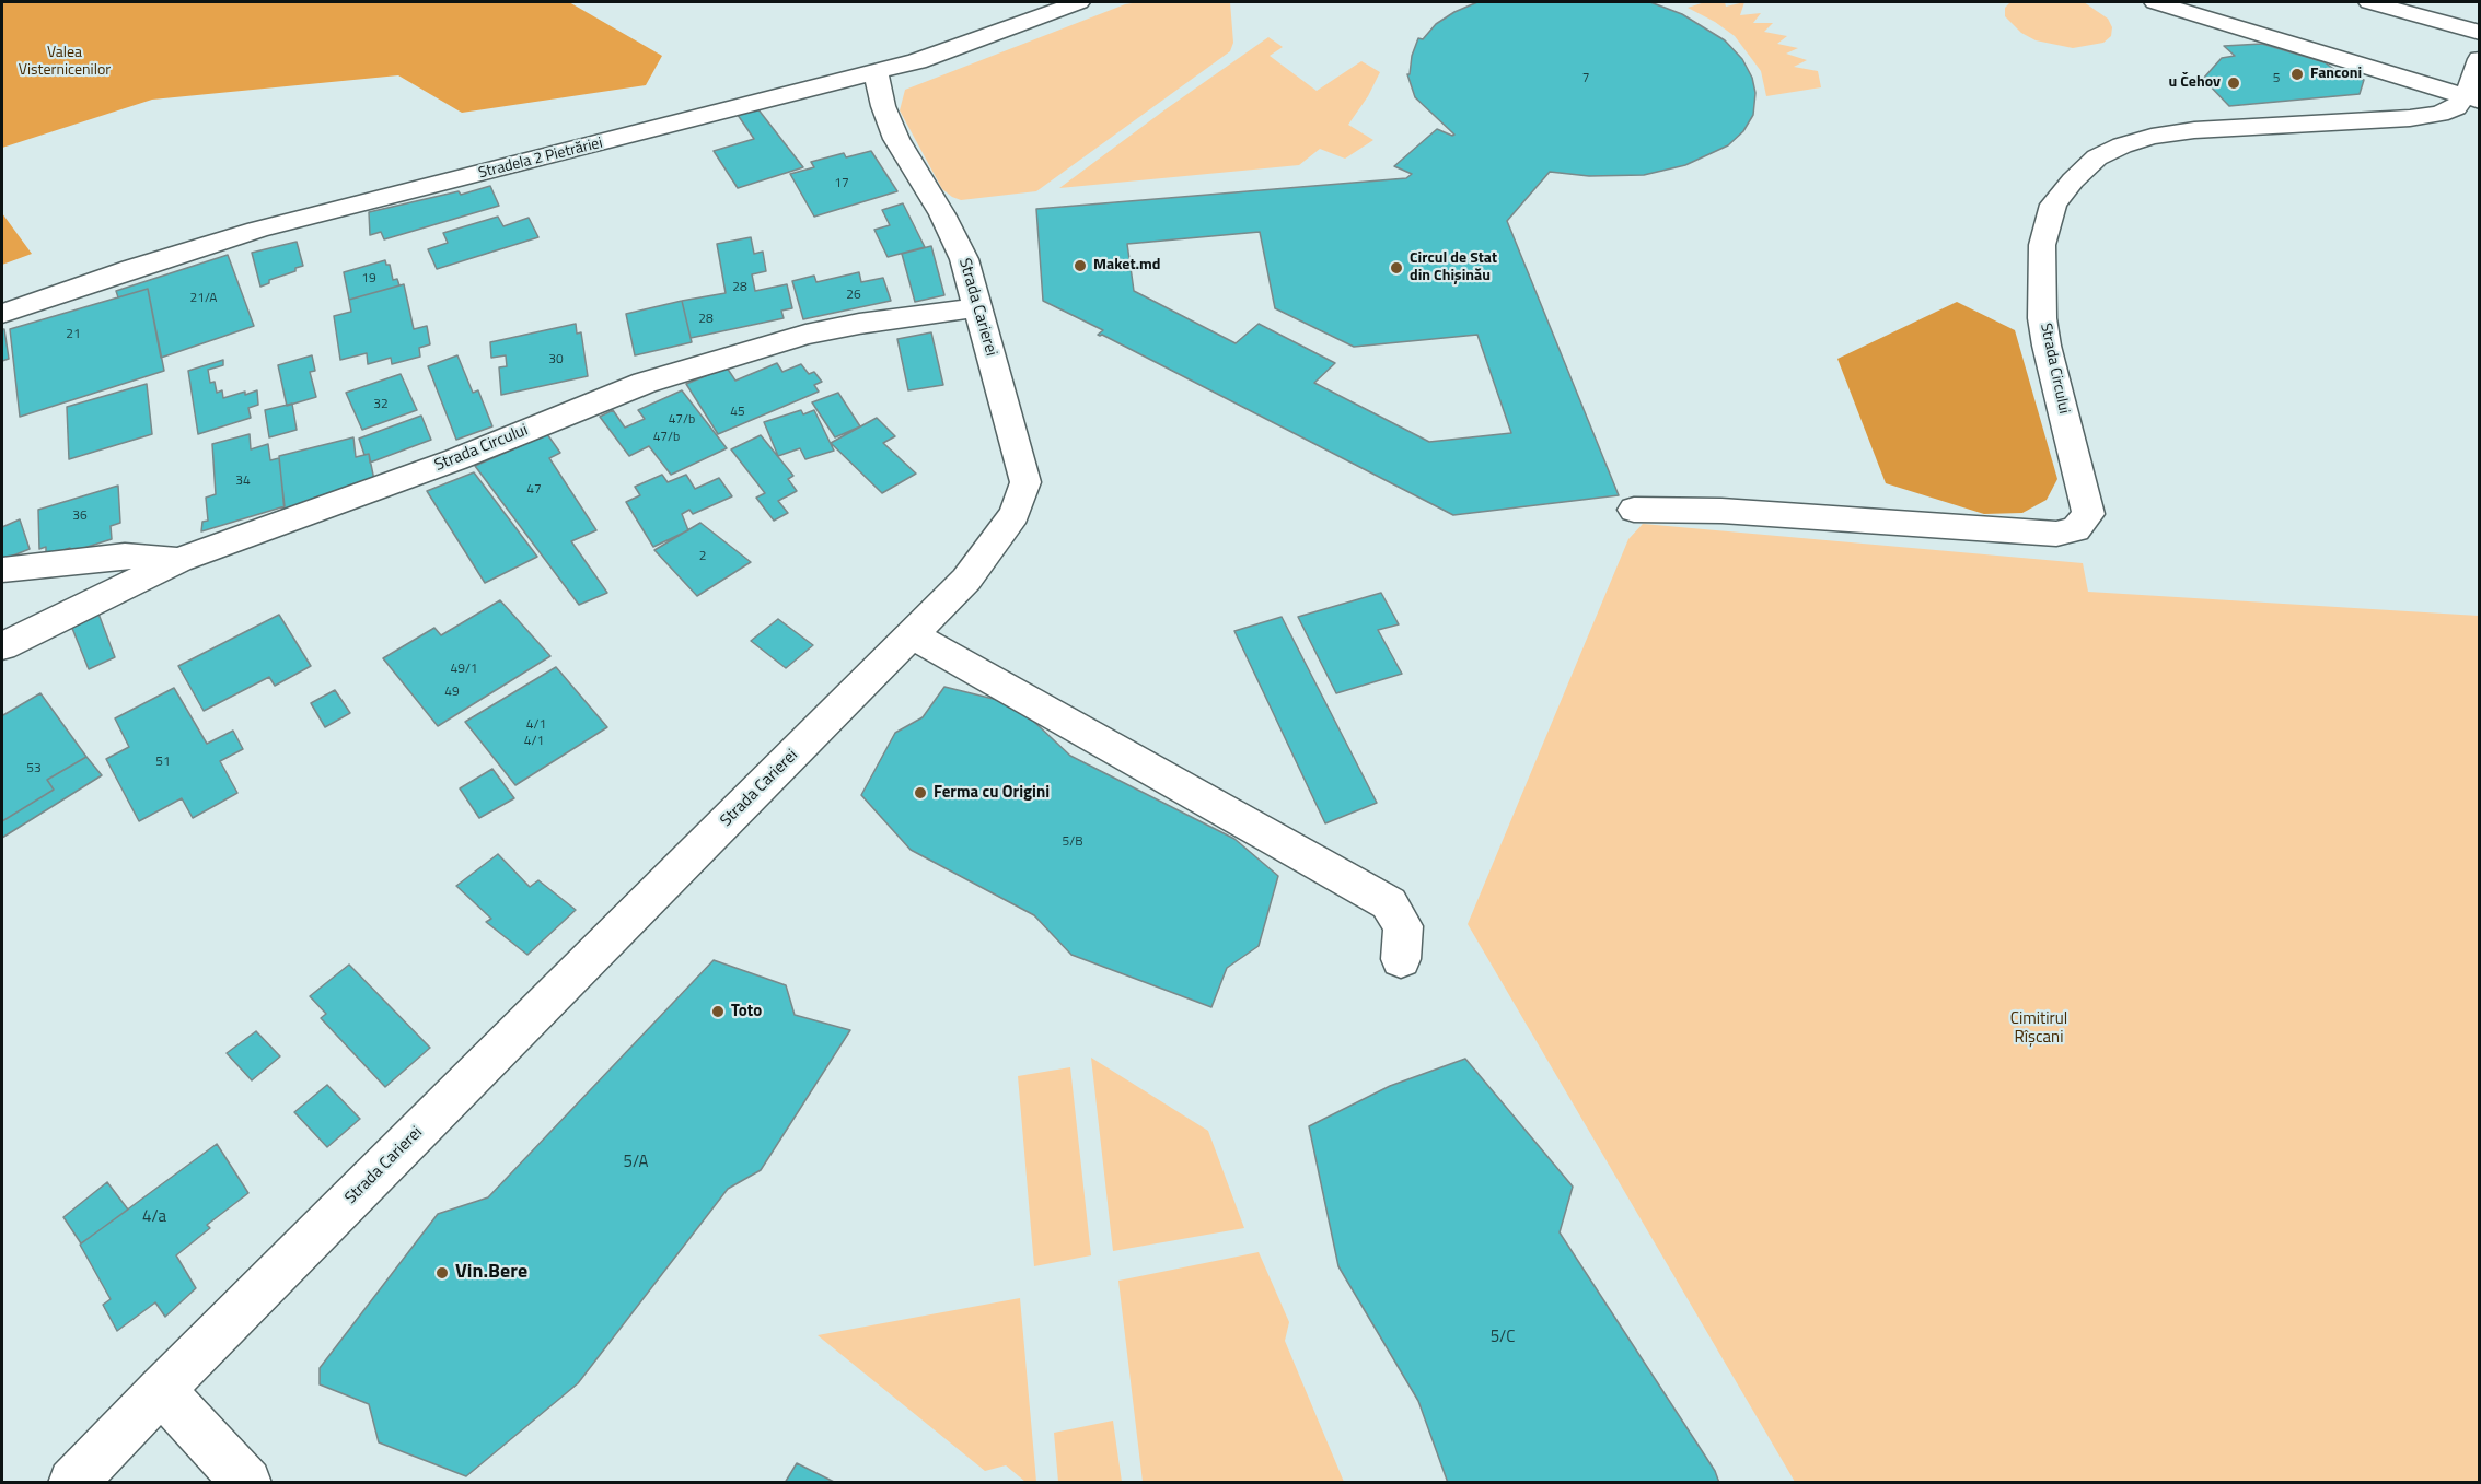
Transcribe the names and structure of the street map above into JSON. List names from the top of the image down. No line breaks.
{"streets":{"street":["Stradela 2 Pietrăriei","Strada Carierei","Strada Circului"]},"crossings":[["Stradela 2 Pietrăriei","Strada Carierei"],["Strada Carierei","Strada Circului"]],"parks":["Valea Visternicenilor","Cimitirul Rîșcani"],"places":["Fanconi","u Čehov","Maket.md","Circul de Stat din Chișinău","Ferma cu Origini","Toto","Vin.Bere"],"house_numbers":["7","5","17","19","28","26","21/A","28","21","30","32","45","47/b","47/b","34","47","36","2","49/1","49","4/1","4/1","51","53","5/B","5/A","4/a","5/C"]}
